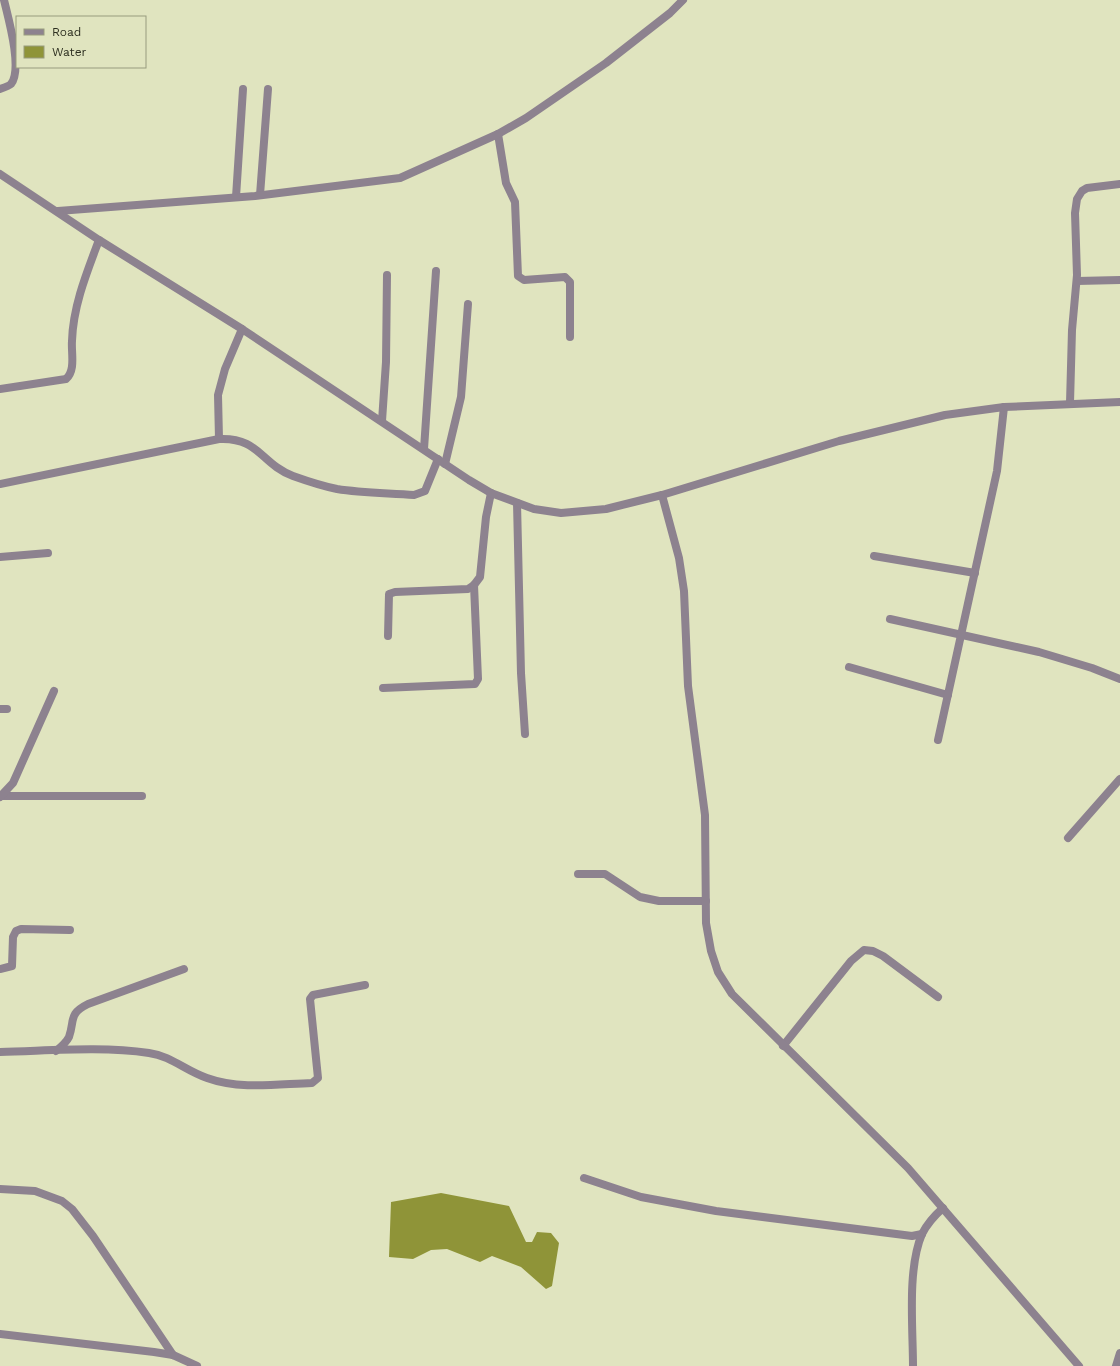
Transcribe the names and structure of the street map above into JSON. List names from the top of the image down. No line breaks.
{"legend":["Road","Water"]}
